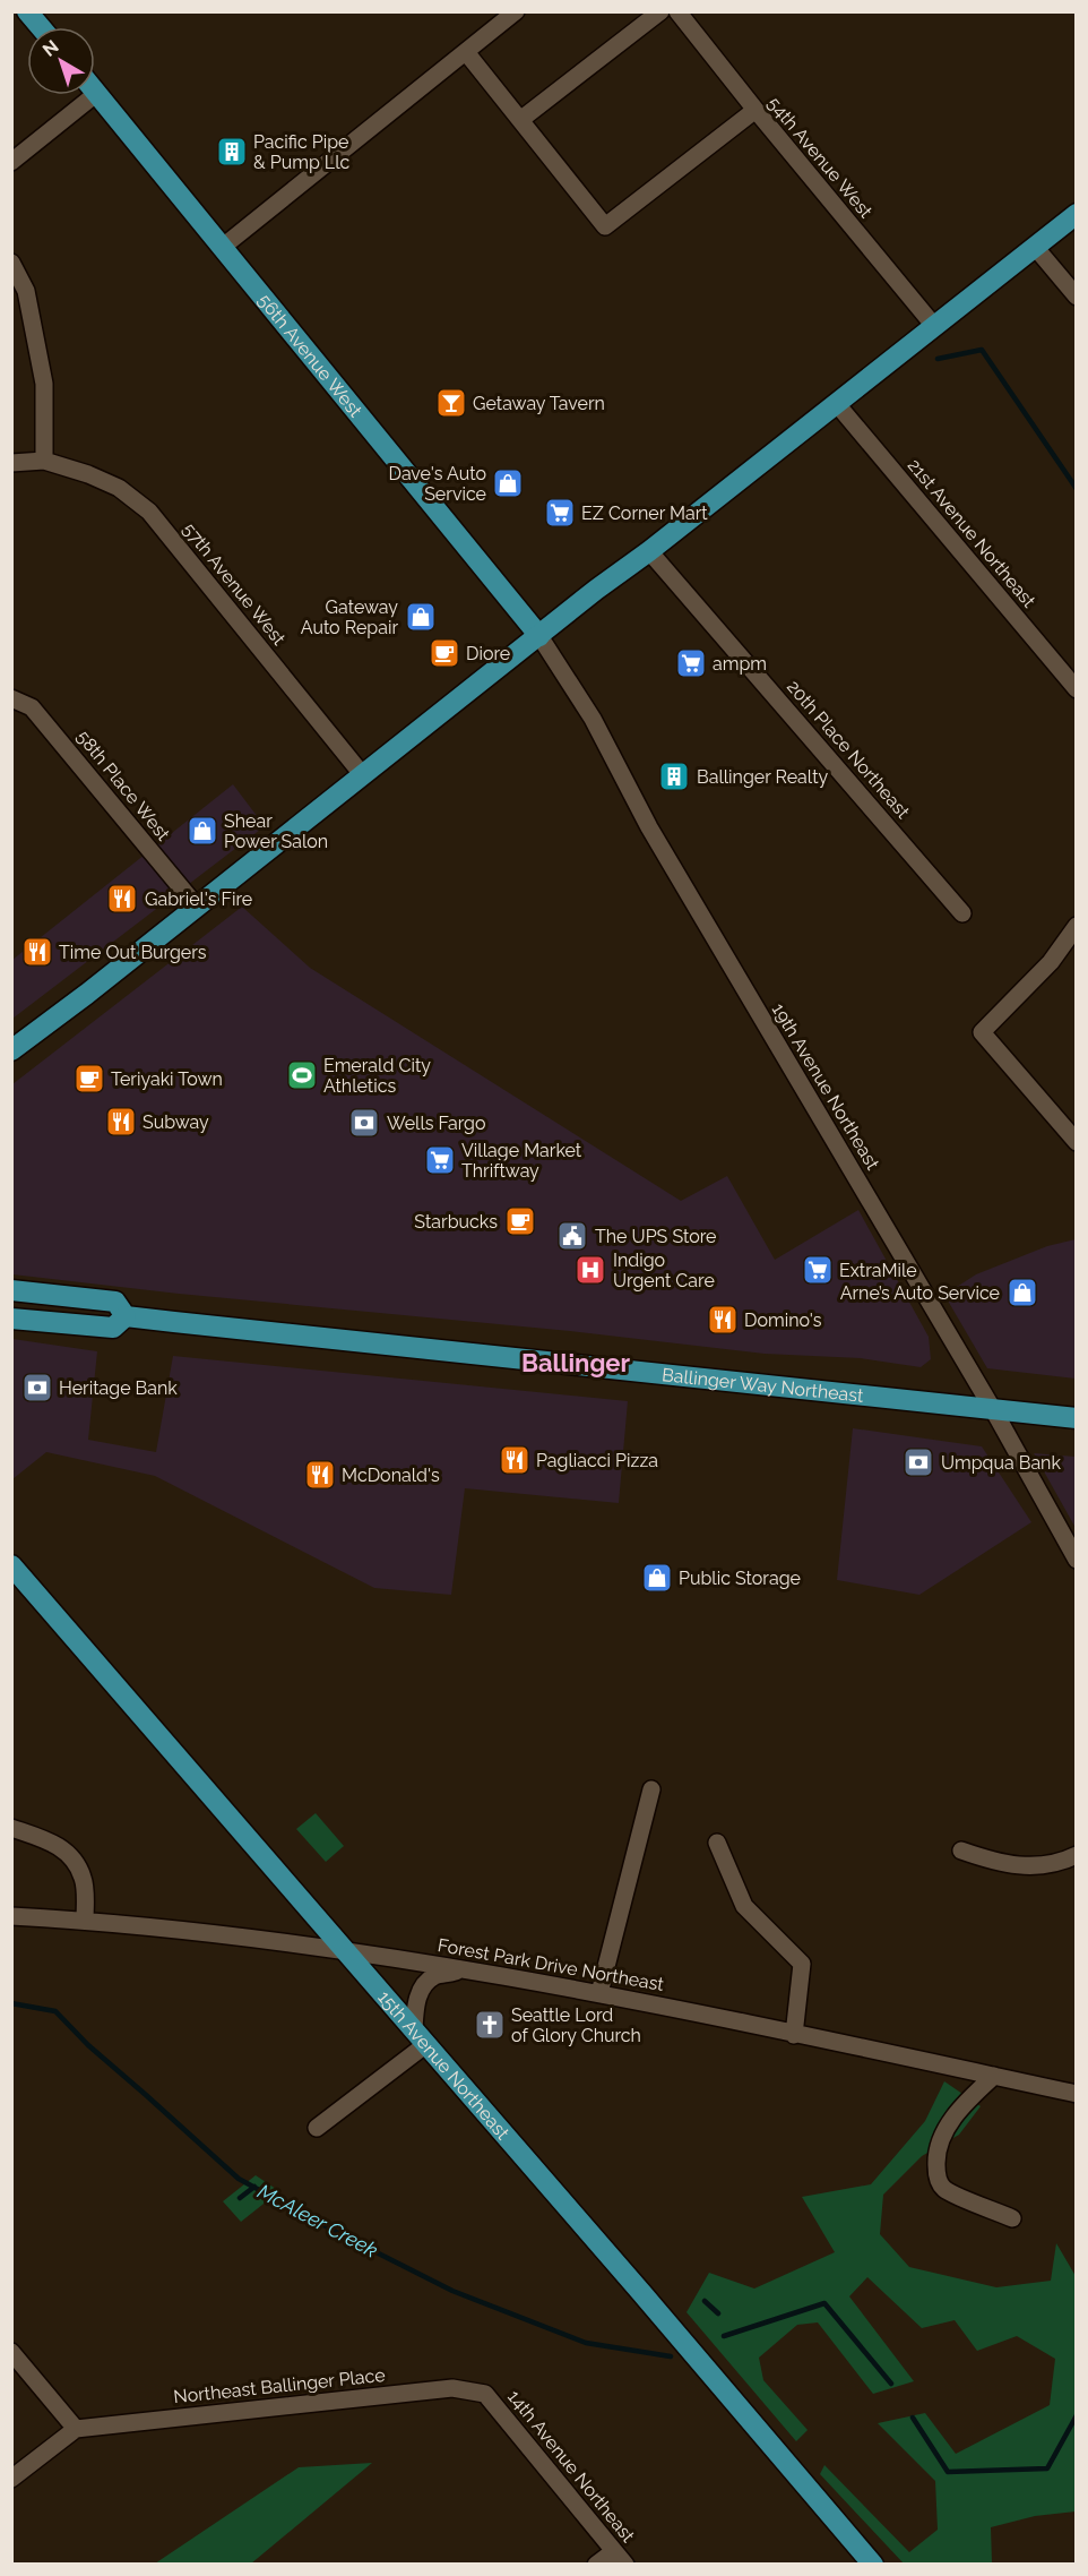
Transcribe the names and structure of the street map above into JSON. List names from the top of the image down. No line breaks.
{"streets":{"main road":["56th Avenue West","Ballinger Way Northeast","15th Avenue Northeast"],"street":["54th Avenue West","21st Avenue Northeast","57th Avenue West","20th Place Northeast","58th Place West","19th Avenue Northeast","Forest Park Drive Northeast","Northeast Ballinger Place","14th Avenue Northeast"]},"crossings":[["56th Avenue West","19th Avenue Northeast"],["19th Avenue Northeast","Ballinger Way Northeast"],["Forest Park Drive Northeast","15th Avenue Northeast"],["Northeast Ballinger Place","14th Avenue Northeast"]],"districts":["Ballinger"],"water":["McAleer Creek"],"places":{"building":["Pacific Pipe & Pump Llc","Ballinger Realty"],"bar":["Getaway Tavern"],"shop":["Dave's Auto Service","Gateway Auto Repair","Shear Power Salon","Arne’s Auto Service","Public Storage"],"supermarket":["EZ Corner Mart","ampm","Village Market Thriftway","ExtraMile"],"cafe":["Diore","Teriyaki Town","Starbucks"],"restaurant":["Gabriel's Fire","Time Out Burgers","Subway","Domino's","Pagliacci Pizza","McDonald's"],"sports":["Emerald City Athletics"],"bank":["Wells Fargo","Heritage Bank","Umpqua Bank"],"public building":["The UPS Store"],"hospital":["Indigo Urgent Care"],"church":["Seattle Lord of Glory Church"]},"north":"top left"}
